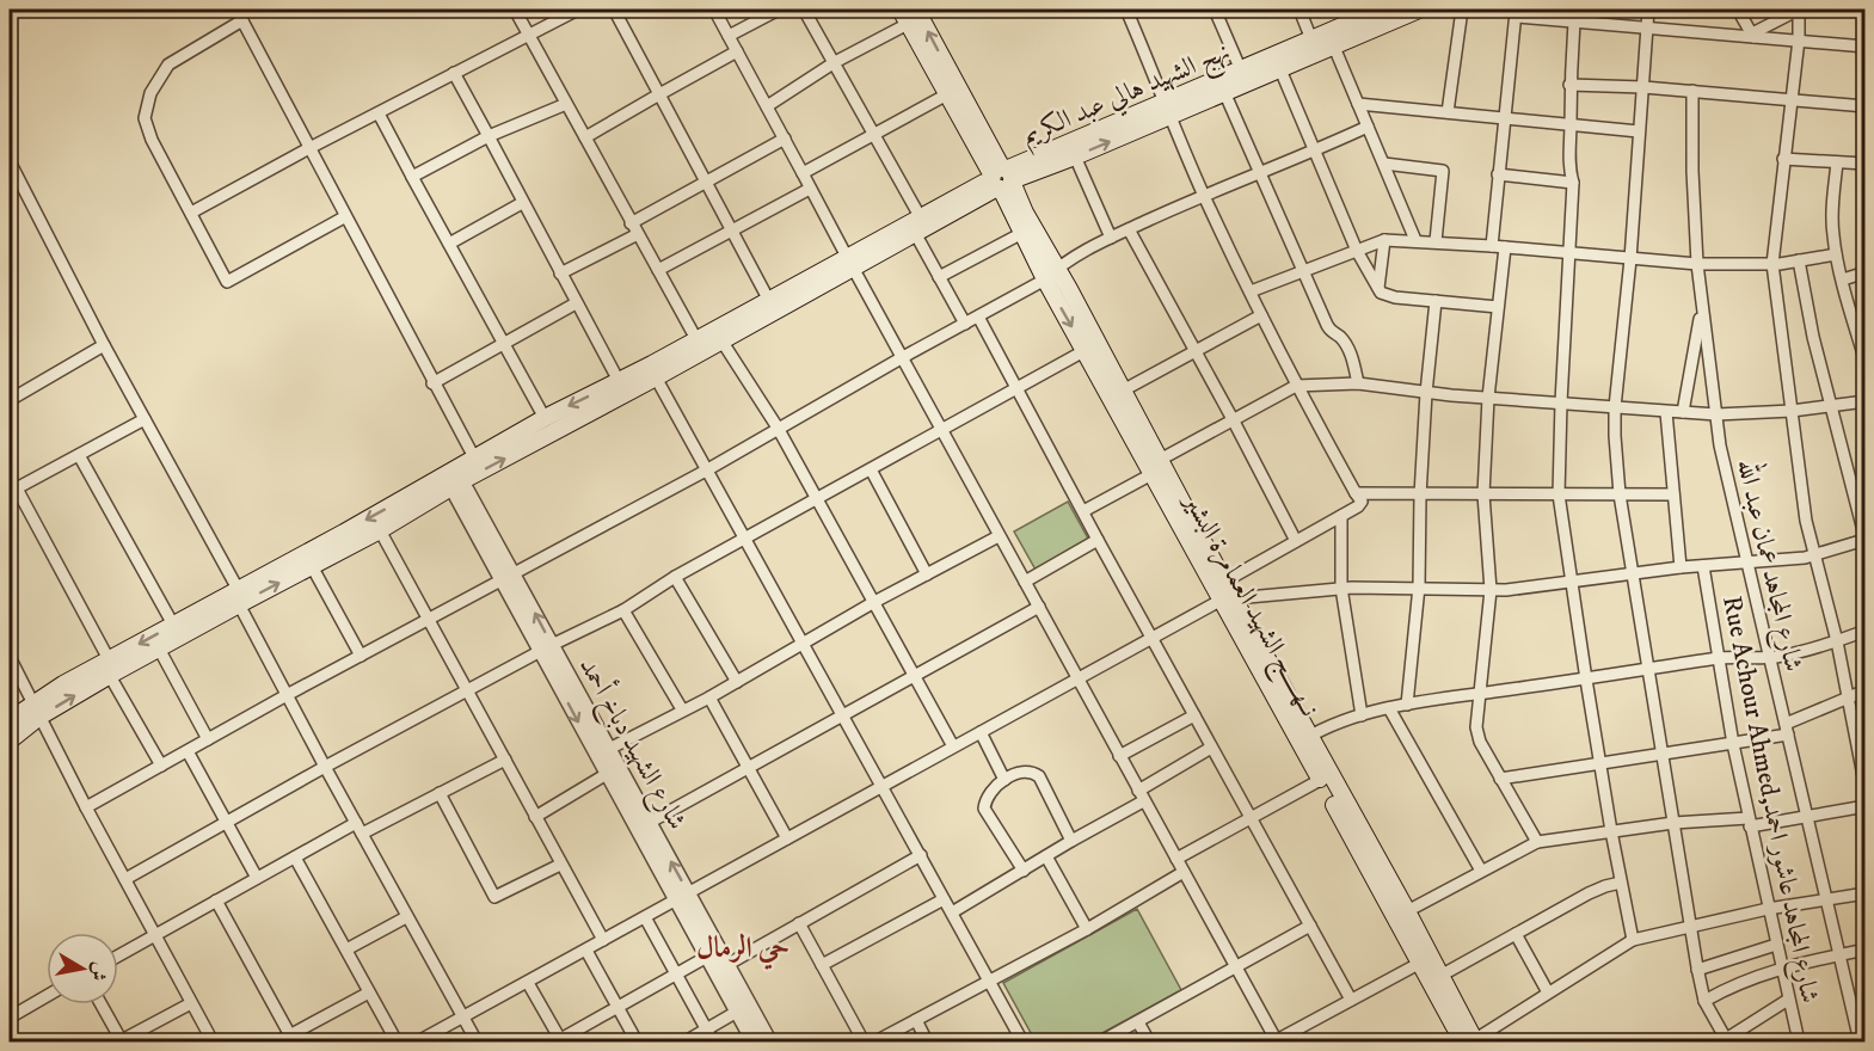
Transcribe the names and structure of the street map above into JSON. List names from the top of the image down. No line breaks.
{"streets":{"main road":["نهج الشهيد هالي عبد الكريم","نــهـــــج الشهيد العمامرة البشير"],"street":["شارع المجاهد عمان عبد الله","شارع الشهيد دباخ أحمد","Rue Achour Ahmed,شارع المجاهد عاشور احمد"]},"crossings":[["نهج الشهيد هالي عبد الكريم","نــهـــــج الشهيد العمامرة البشير"]],"districts":["حي الرمال"],"north":"right"}
